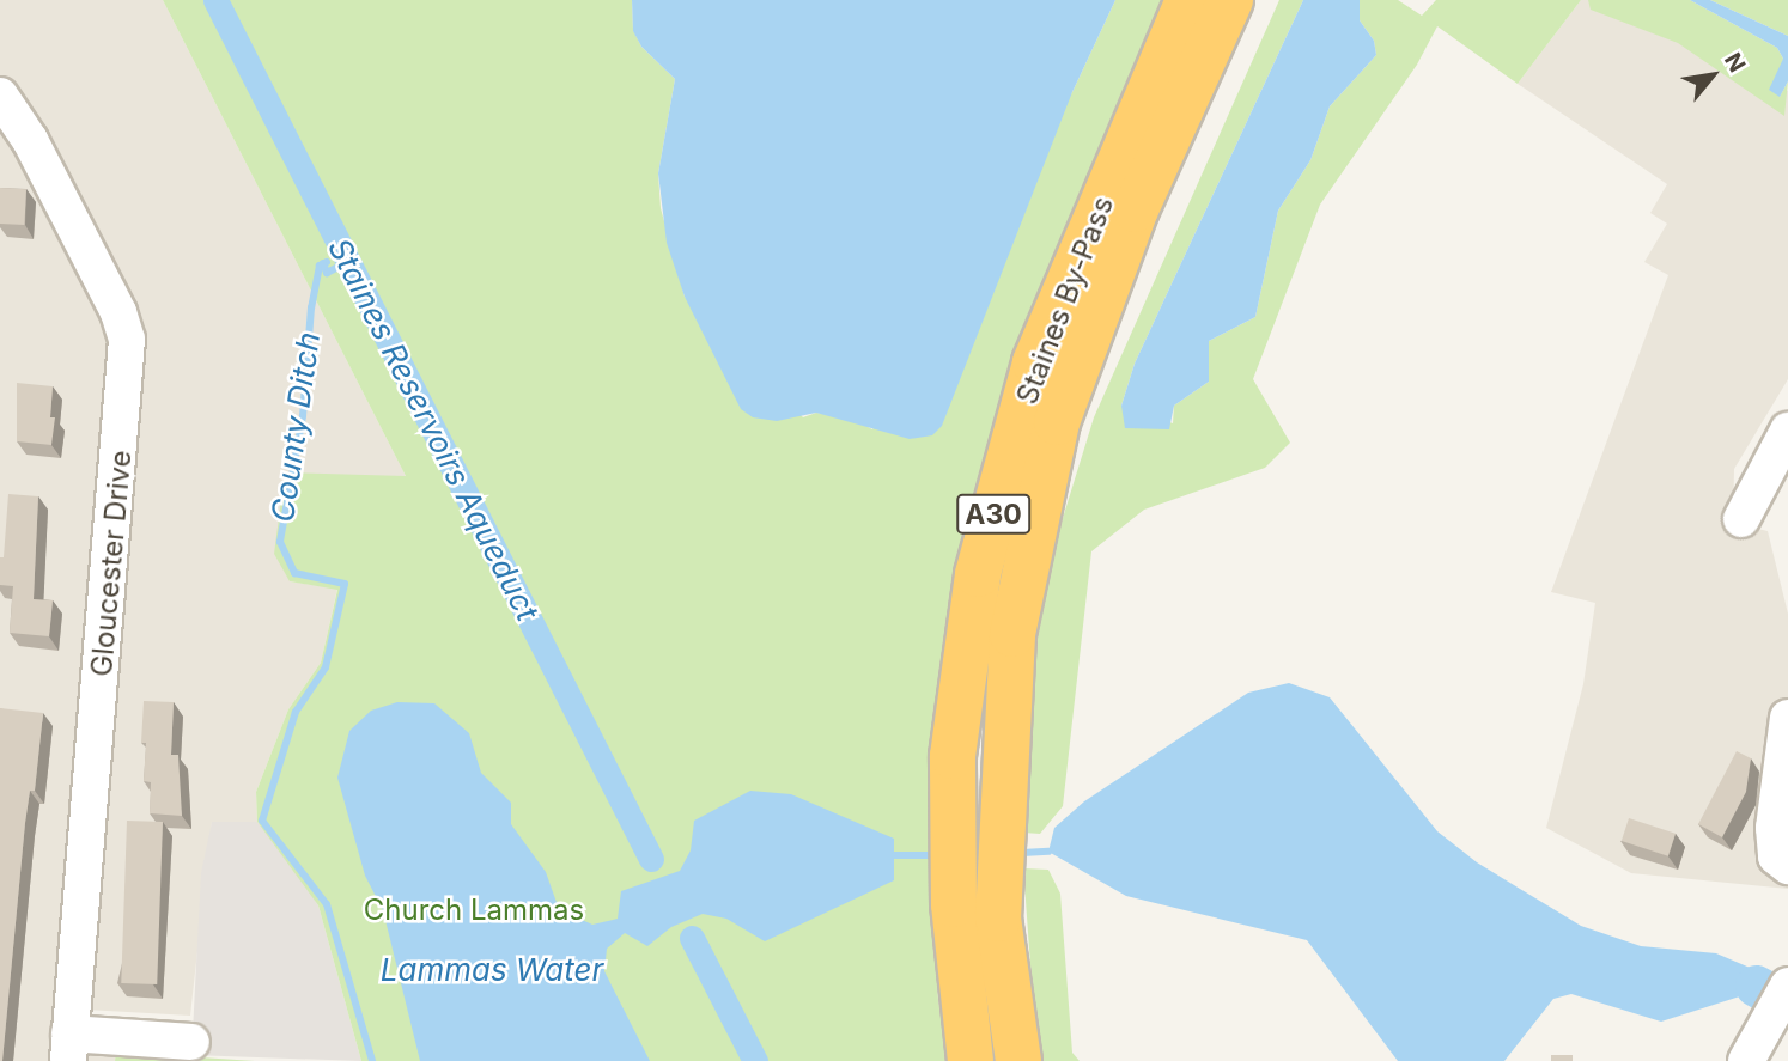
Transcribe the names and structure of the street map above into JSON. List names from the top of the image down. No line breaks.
{"streets":{"highway":["Staines By-Pass","A30"],"street":["Gloucester Drive"]},"water":["County Ditch","Staines Reservoirs Aqueduct","Lammas Water"],"parks":["Church Lammas"],"north":"top right"}
